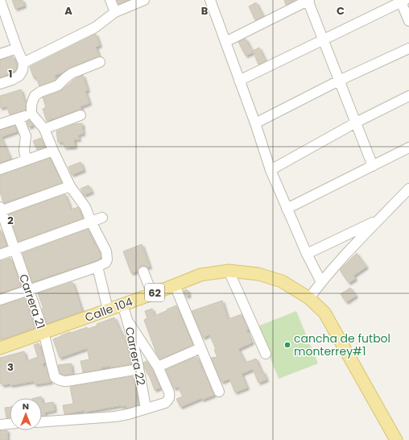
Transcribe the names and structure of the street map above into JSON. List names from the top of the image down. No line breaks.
{"streets":{"main road":["62","Calle 104"],"street":["Carrera 21","Carrera 22"]},"crossings":[["62","Calle 104"],["Carrera 21","Calle 104"],["Carrera 21","Carrera 22"],["Calle 104","Carrera 22"]],"places":["cancha de futbol monterrey#1"],"north":"top","grid":{"columns":["A","B","C"],"rows":["1","2","3"]}}
